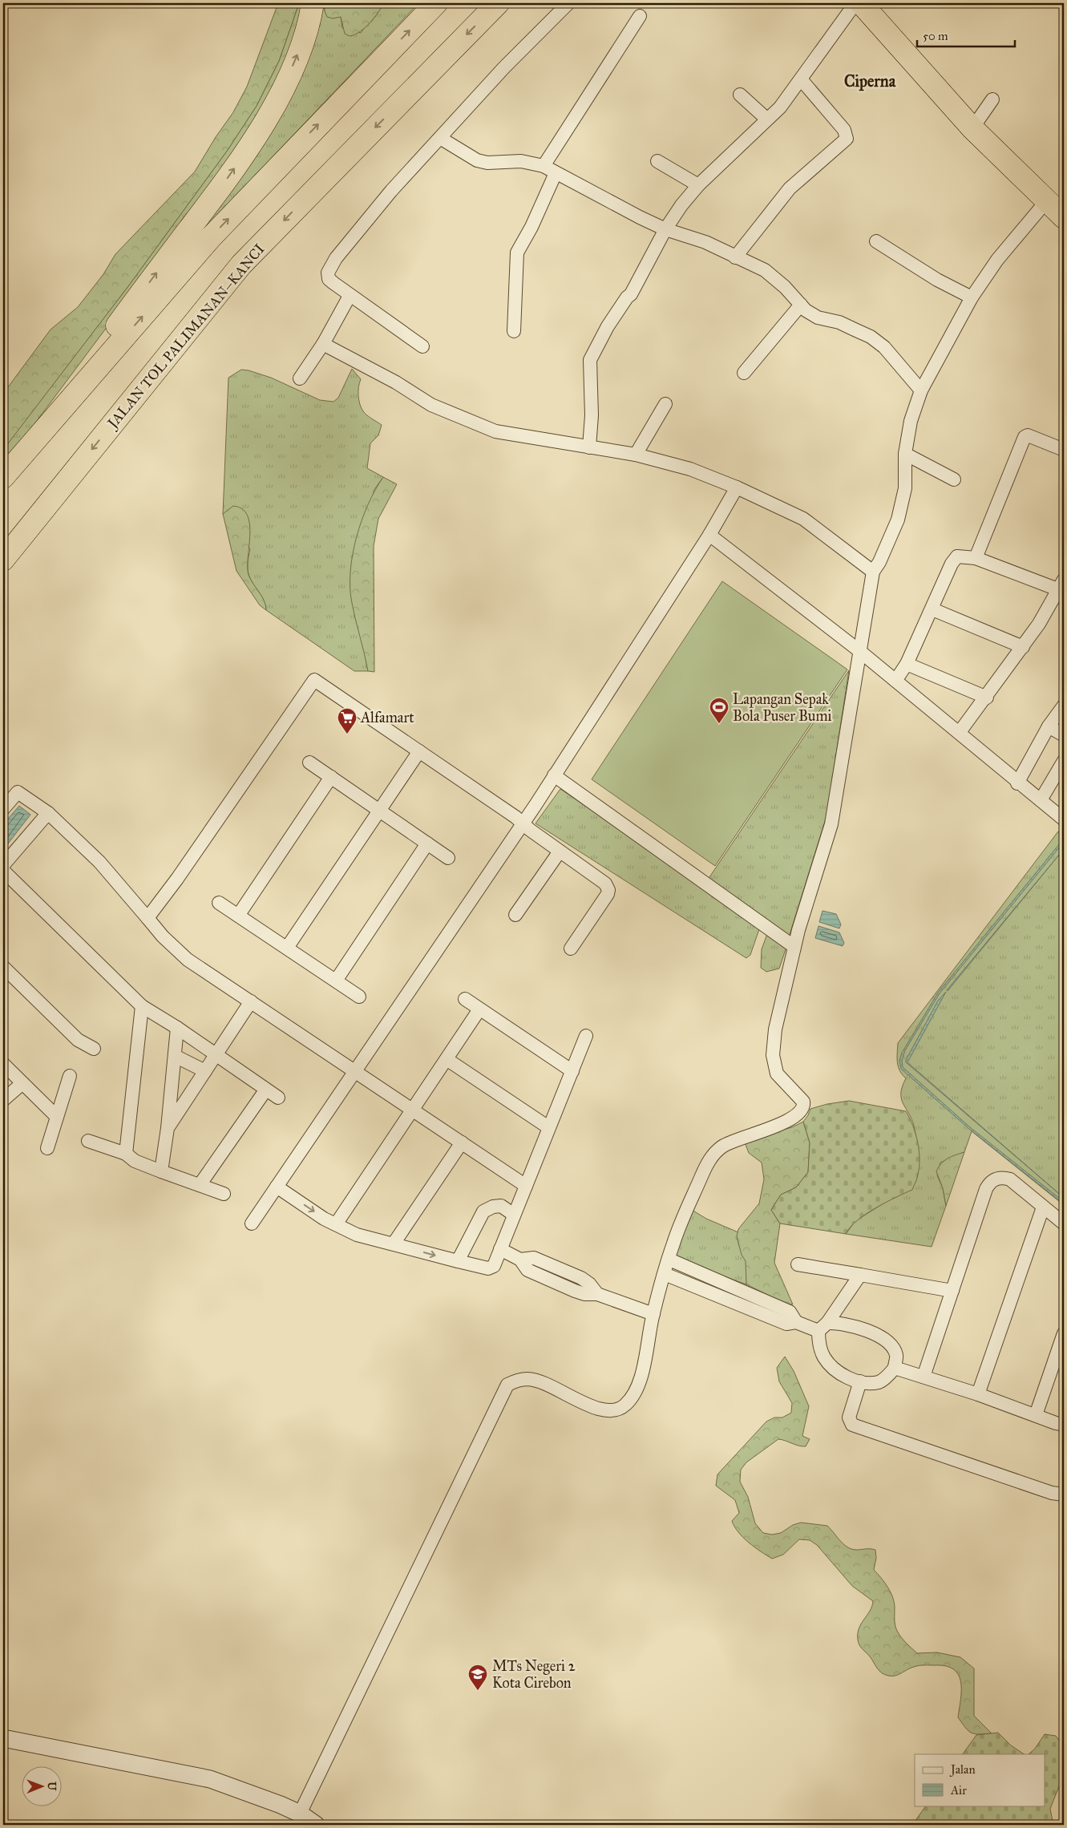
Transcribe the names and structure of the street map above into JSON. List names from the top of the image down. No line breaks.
{"streets":{"highway":["JALAN TOL PALIMANAN–KANCI"]},"districts":["Ciperna"],"places":{"sports":["Lapangan Sepak Bola Puser Bumi"],"supermarket":["Alfamart"],"school or university":["MTs Negeri 2 Kota Cirebon"]},"legend":["Jalan","Air"],"scale_bar":"50 m","north":"right"}
